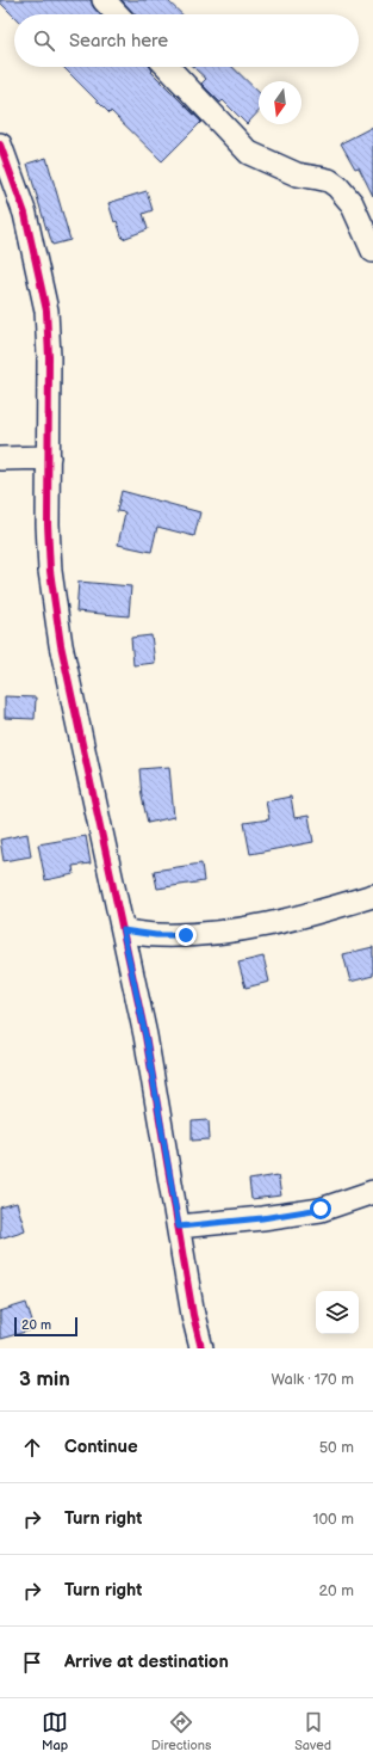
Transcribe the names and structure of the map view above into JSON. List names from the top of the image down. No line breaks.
{"scale_bar":"20 m","north":"bottom","page":{"search":"Search here","scale":"20 m","heading":["3 min","Walk · 170 m"],"list":[["Continue","50 m"],["Turn right","100 m"],["Turn right","20 m"],"Arrive at destination"],"nav":["Map","Directions","Saved"]}}
